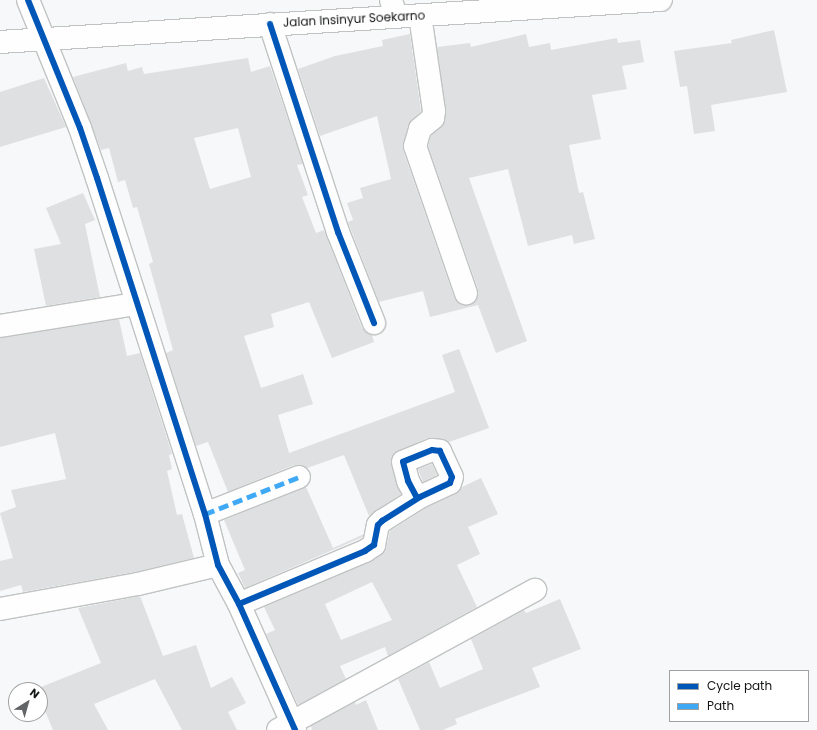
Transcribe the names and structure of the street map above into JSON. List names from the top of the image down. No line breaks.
{"streets":{"street":["Jalan Insinyur Soekarno"]},"legend":["Cycle path","Path"],"north":"top right"}
